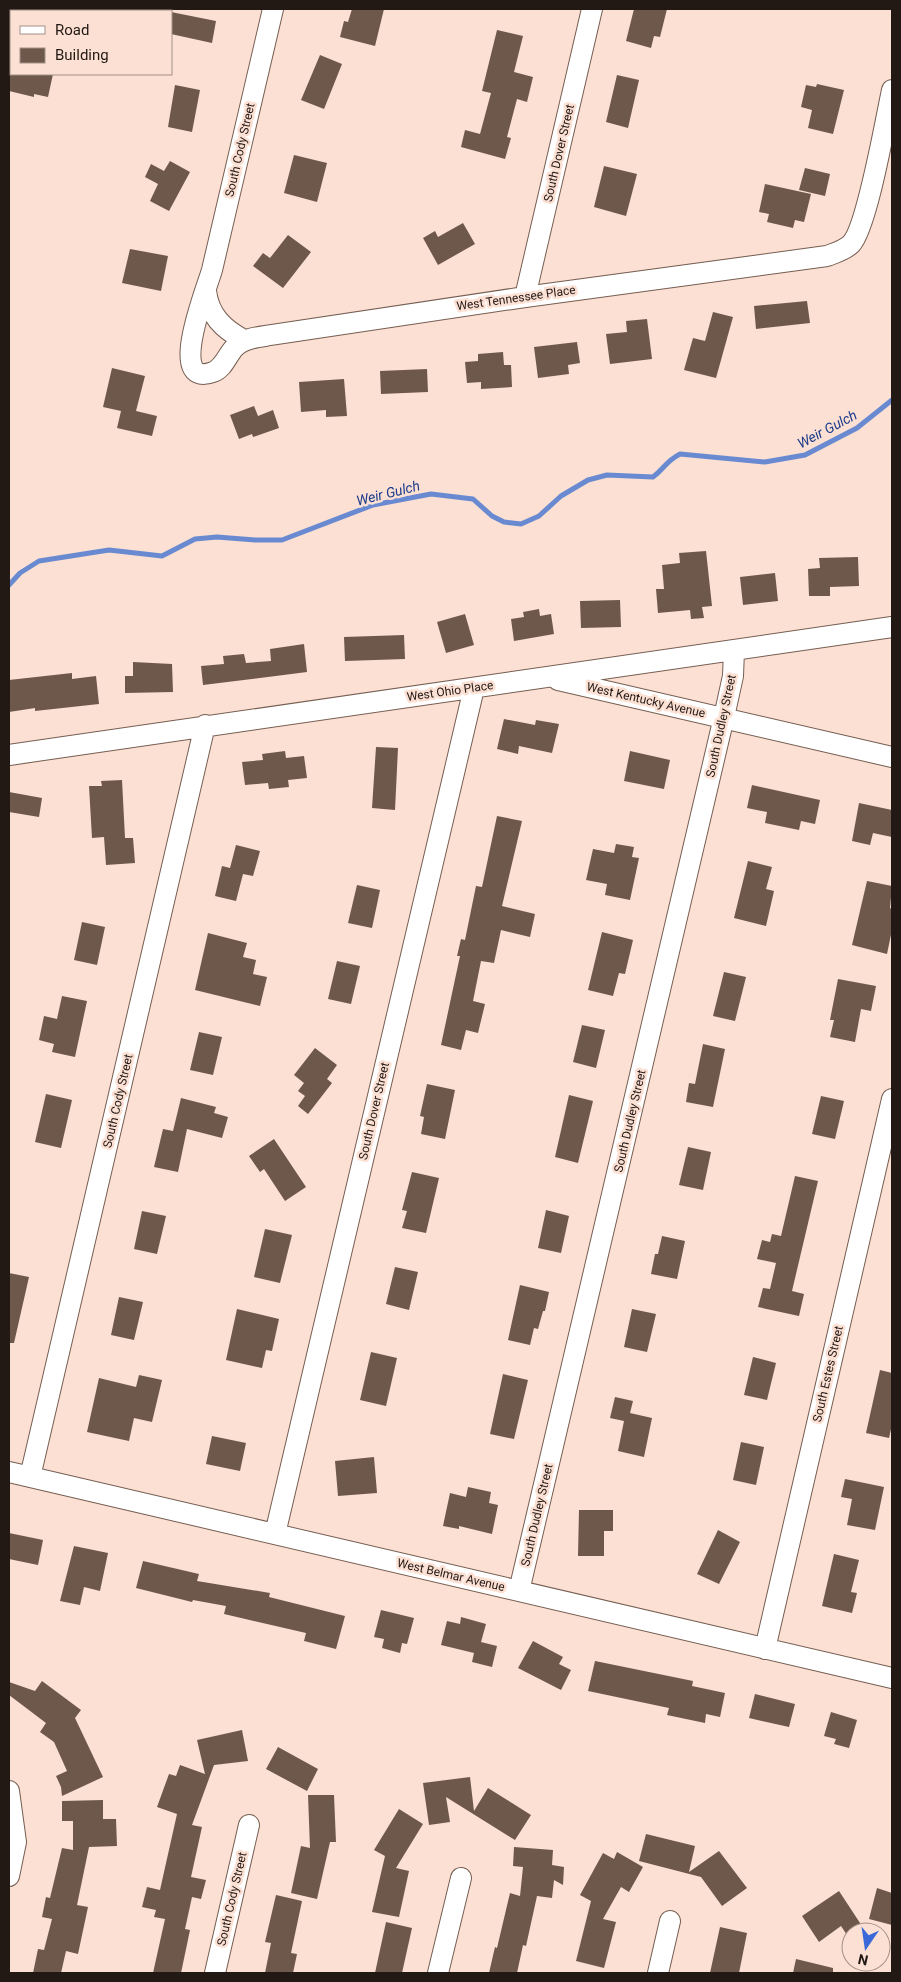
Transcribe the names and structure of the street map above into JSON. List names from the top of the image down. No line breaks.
{"streets":{"street":["South Cody Street","South Dover Street","West Tennessee Place","West Ohio Place","West Kentucky Avenue","South Dudley Street","South Estes Street","West Belmar Avenue"]},"crossings":[["South Cody Street","West Tennessee Place"],["South Cody Street","West Ohio Place"],["South Cody Street","West Belmar Avenue"],["South Dover Street","West Tennessee Place"],["South Dover Street","West Ohio Place"],["South Dover Street","West Belmar Avenue"],["West Ohio Place","West Kentucky Avenue"],["West Ohio Place","South Dudley Street"],["West Kentucky Avenue","South Dudley Street"],["South Dudley Street","West Belmar Avenue"],["South Estes Street","West Belmar Avenue"]],"water":["Weir Gulch"],"legend":["Road","Building"],"north":"bottom"}
